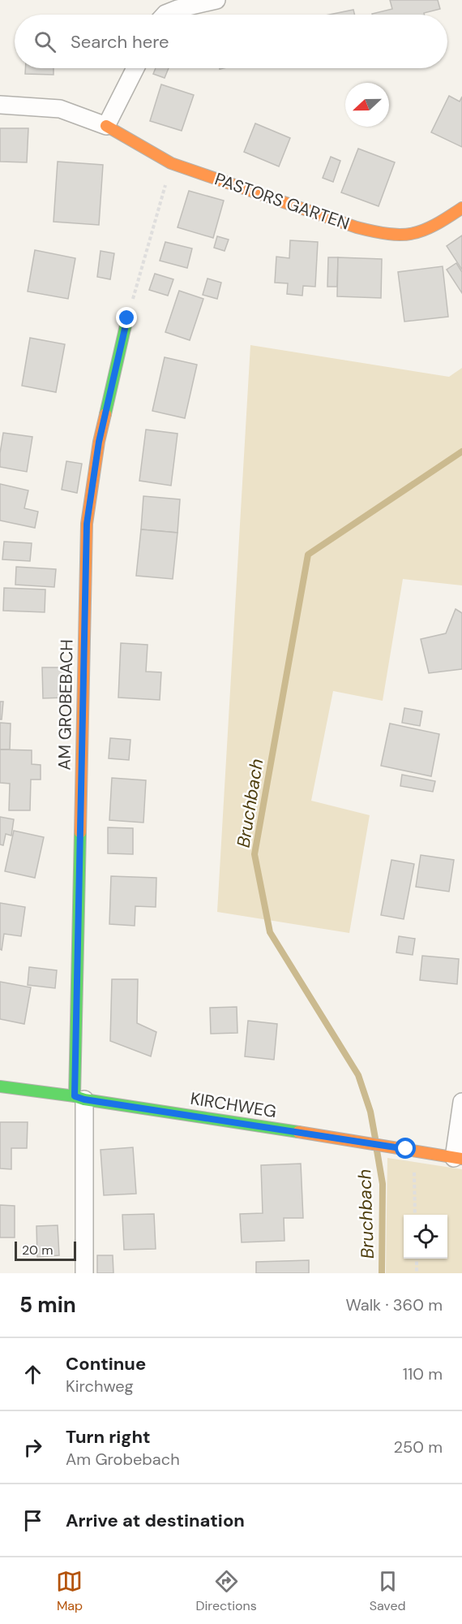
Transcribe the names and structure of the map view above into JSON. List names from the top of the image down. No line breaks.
{"streets":{"street":["PASTORS GARTEN","AM GROBEBACH","KIRCHWEG"]},"crossings":[["AM GROBEBACH","KIRCHWEG"]],"water":["Bruchbach"],"scale_bar":"20 m","north":"left","page":{"search":"Search here","scale":"20 m","heading":["5 min","Walk · 360 m"],"list":[["Continue","Kirchweg","110 m"],["Turn right","Am Grobebach","250 m"],"Arrive at destination"],"nav":["Map","Directions","Saved"]}}
